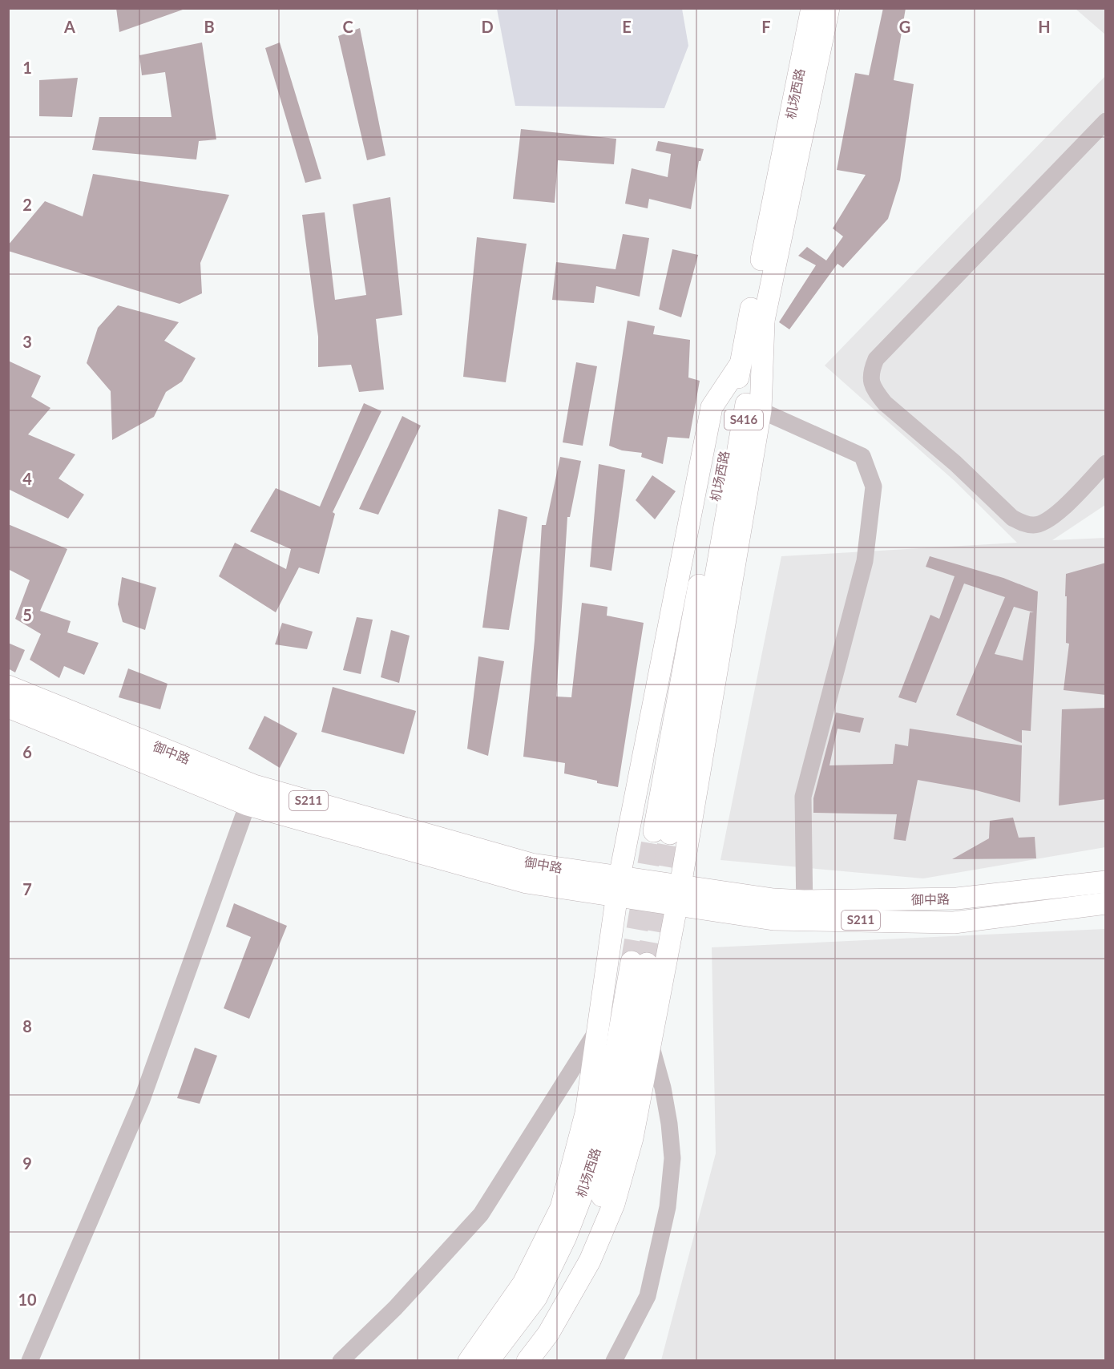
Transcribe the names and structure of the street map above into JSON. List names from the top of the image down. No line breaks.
{"streets":{"main road":["机场西路","S416","御中路","S211"]},"crossings":[["机场西路","S416"]],"grid":{"columns":["A","B","C","D","E","F","G","H"],"rows":["1","2","3","4","5","6","7","8","9","10"]}}
